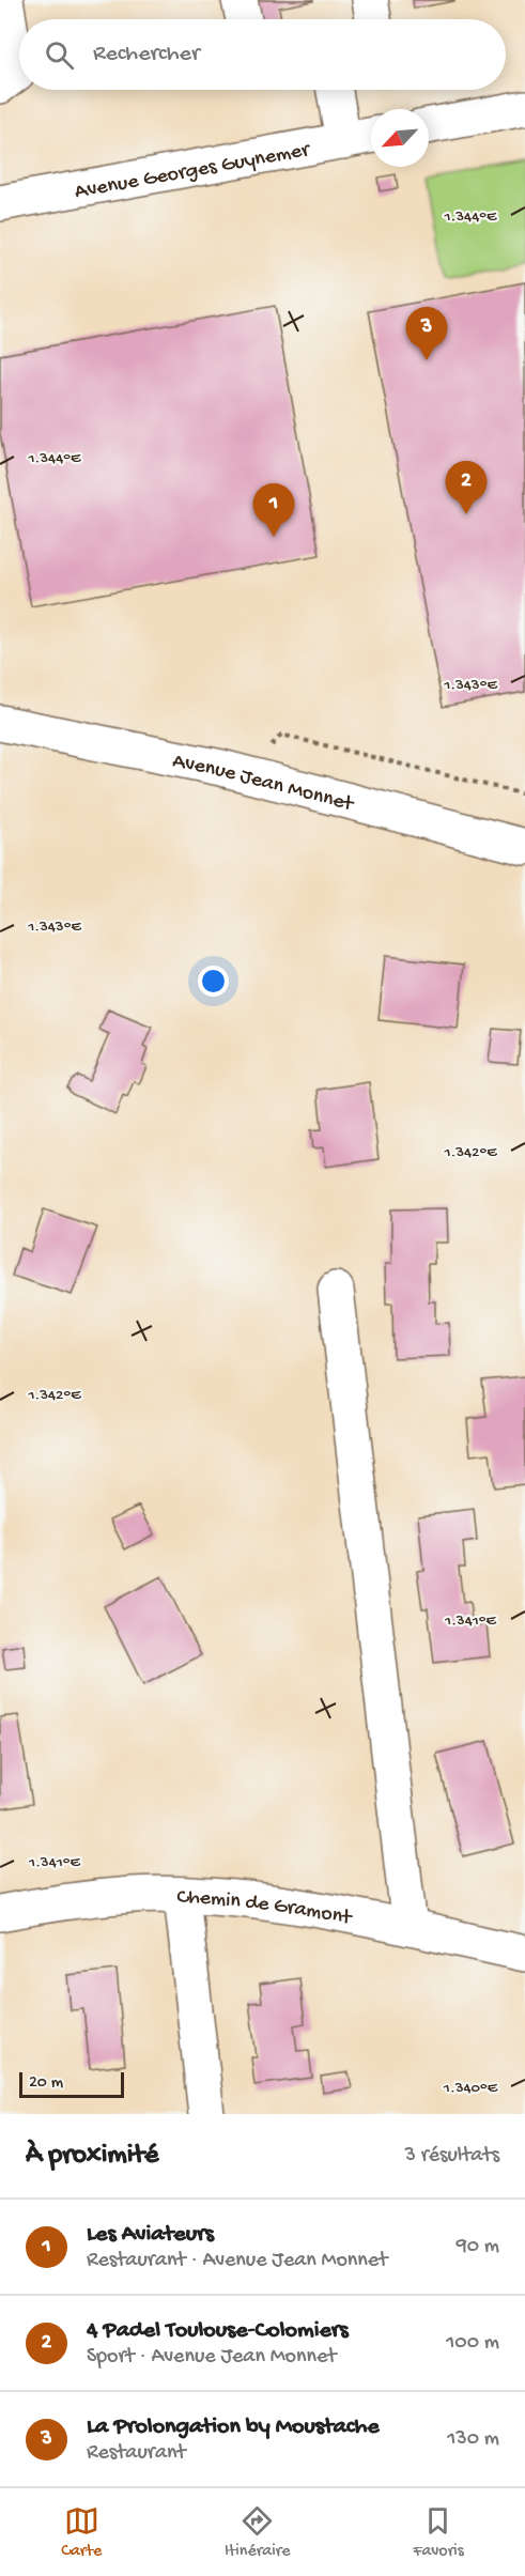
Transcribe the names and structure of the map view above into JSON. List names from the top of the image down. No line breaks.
{"streets":{"street":["Avenue Georges Guynemer","Avenue Jean Monnet","Chemin de Gramont"]},"scale_bar":"20 m","north":"bottom left","page":{"search":"Rechercher","pins":["3","2","1"],"scale":"20 m","heading":["À proximité","3 résultats"],"list":[{"mark":"1","name":"Les Aviateurs","note":"Restaurant · Avenue Jean Monnet","value":"90 m"},{"mark":"2","name":"4 Padel Toulouse-Colomiers","note":"Sport · Avenue Jean Monnet","value":"100 m"},{"mark":"3","name":"La Prolongation by Moustache","note":"Restaurant","value":"130 m"}],"nav":["Carte","Itinéraire","Favoris"]},"coordinates":["1.344°E","1.343°E","1.342°E","1.341°E","1.340°E"]}
